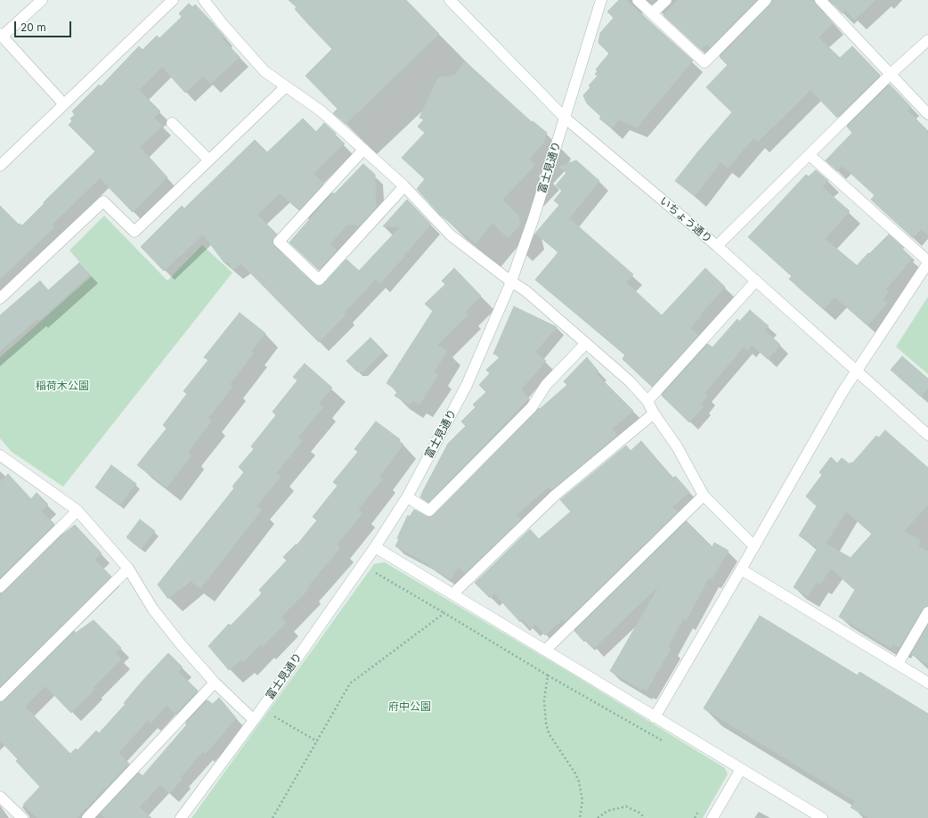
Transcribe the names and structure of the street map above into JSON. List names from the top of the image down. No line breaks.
{"streets":{"street":["富士見通り","いちょう通り"]},"crossings":[["富士見通り","いちょう通り"]],"parks":["稲荷木公園","府中公園"],"scale_bar":"20 m"}
